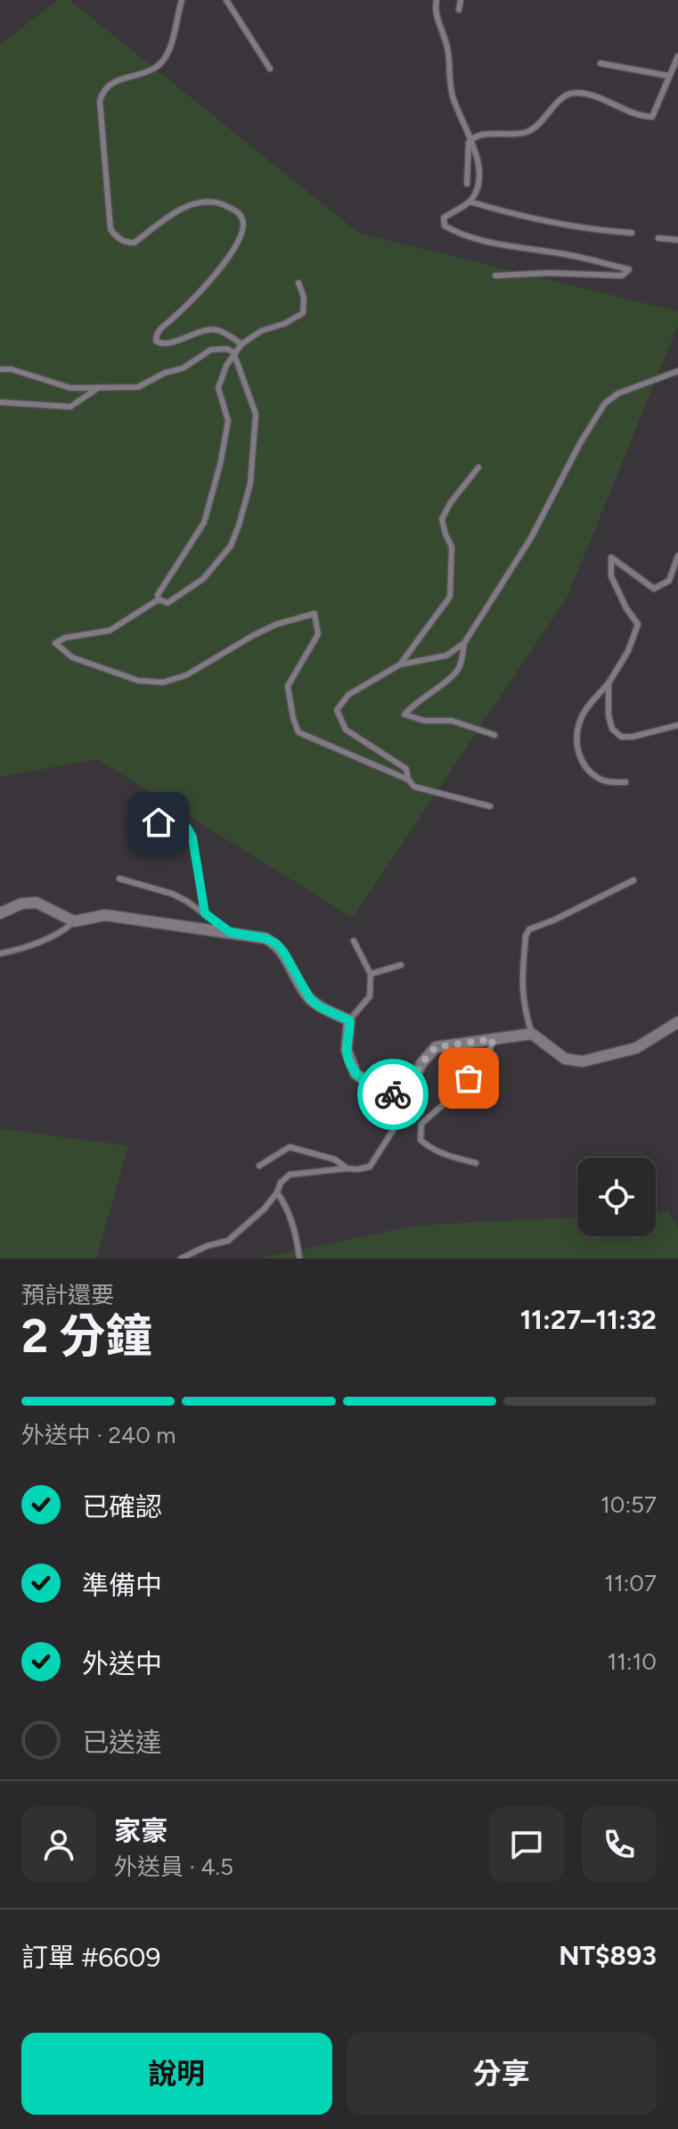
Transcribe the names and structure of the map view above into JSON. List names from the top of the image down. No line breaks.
{"page":{"heading":["2 分鐘","預計還要","11:27–11:32"],"panel":["家豪","外送員 · 4.5","訂單 #6609","NT$893"],"bar":"外送中 · 240 m","list":[["已確認","10:57"],["準備中","11:07"],["外送中","11:10"],"已送達"],"buttons":["說明","分享"]}}
